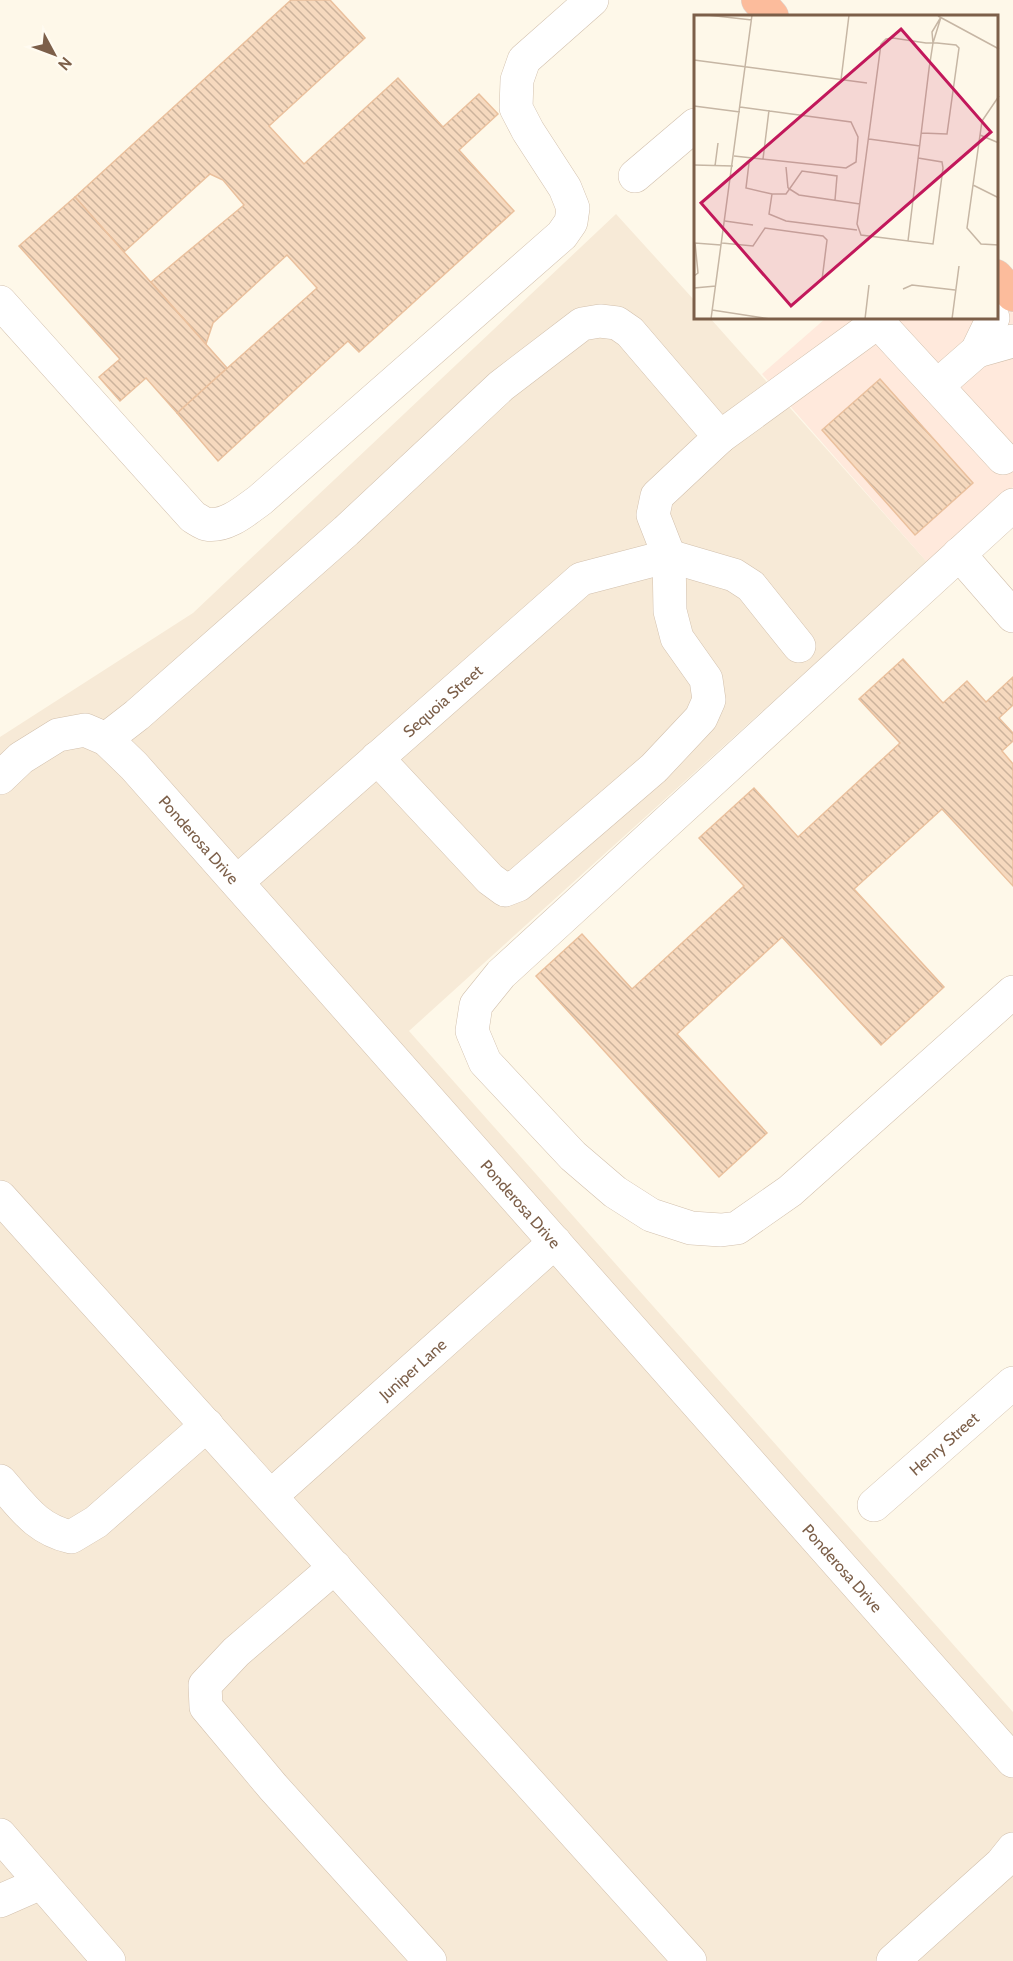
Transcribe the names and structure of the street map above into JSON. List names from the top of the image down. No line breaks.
{"streets":{"street":["Sequoia Street","Ponderosa Drive","Juniper Lane","Henry Street"]},"crossings":[["Sequoia Street","Ponderosa Drive"],["Ponderosa Drive","Juniper Lane"]],"north":"bottom right"}
